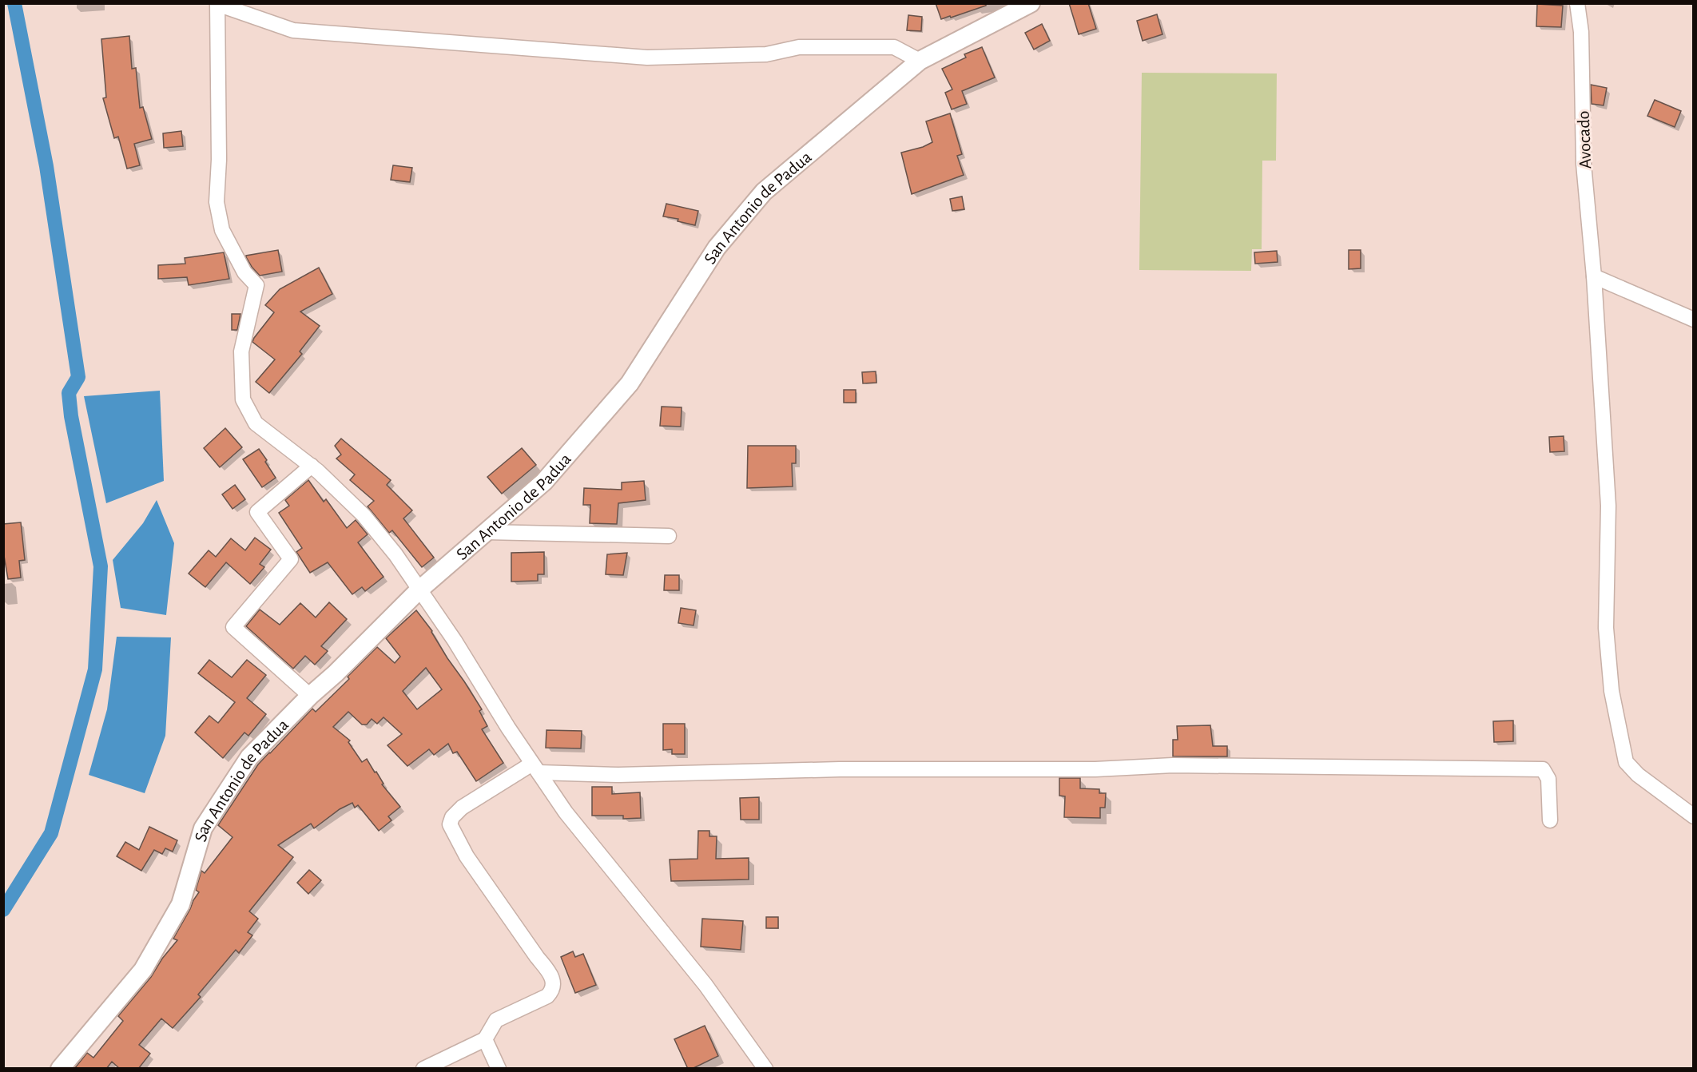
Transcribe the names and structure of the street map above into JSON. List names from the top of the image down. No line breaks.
{"streets":{"street":["Avocado","San Antonio de Padua"]}}
